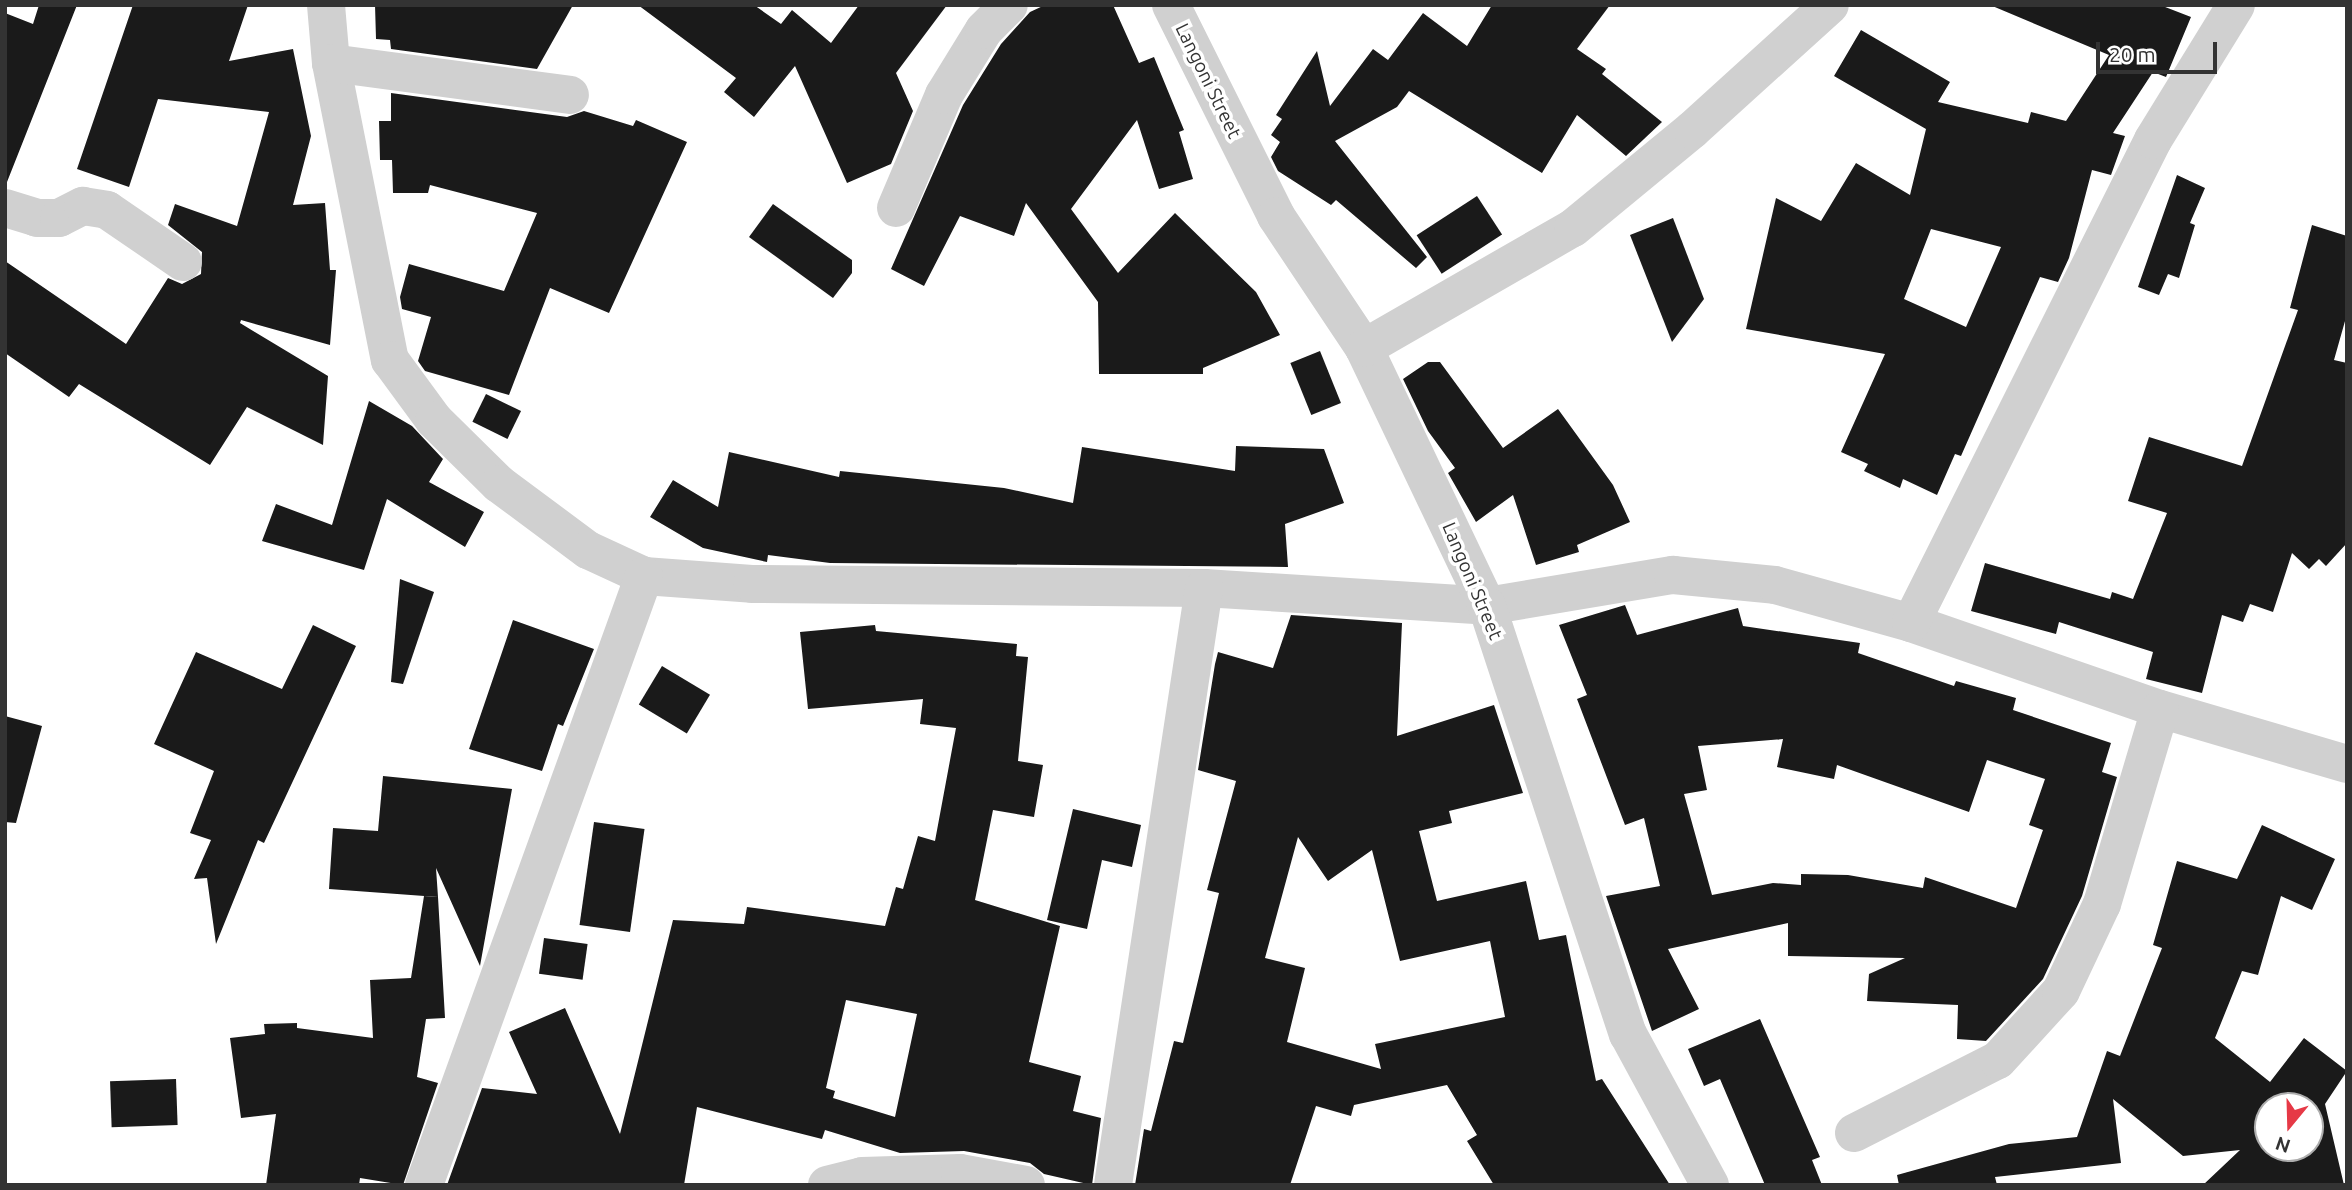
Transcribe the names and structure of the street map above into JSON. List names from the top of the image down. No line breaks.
{"streets":{"street":["Langoni Street"]},"scale_bar":"20 m","north":"bottom"}
